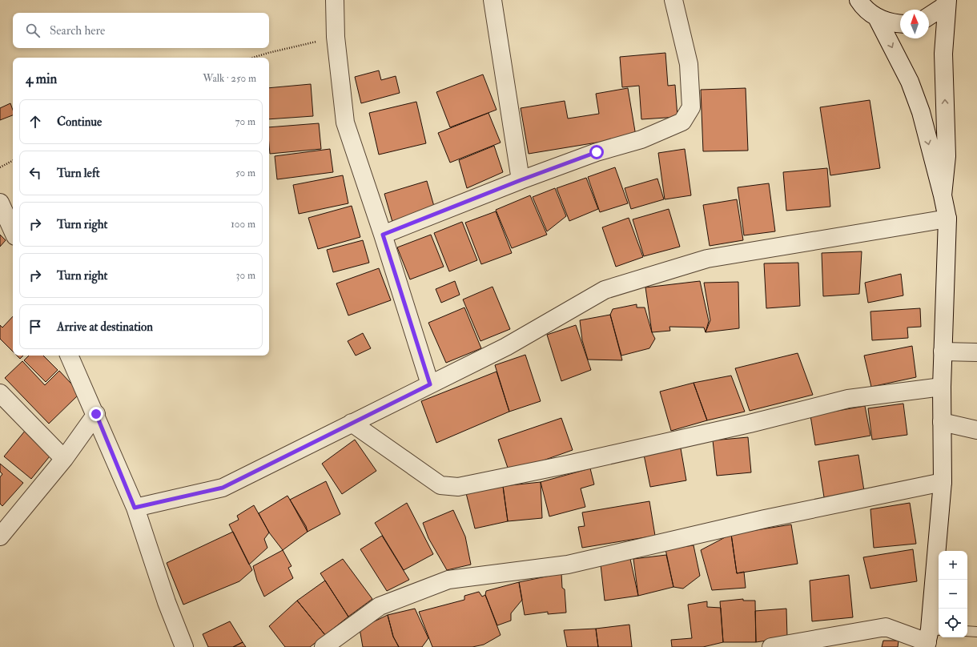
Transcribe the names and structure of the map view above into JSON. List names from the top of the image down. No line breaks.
{"north":"top","page":{"search":"Search here","heading":["4 min","Walk · 250 m"],"list":[["Continue","70 m"],["Turn left","50 m"],["Turn right","100 m"],["Turn right","30 m"],"Arrive at destination"],"map_buttons":["+","−"]}}
